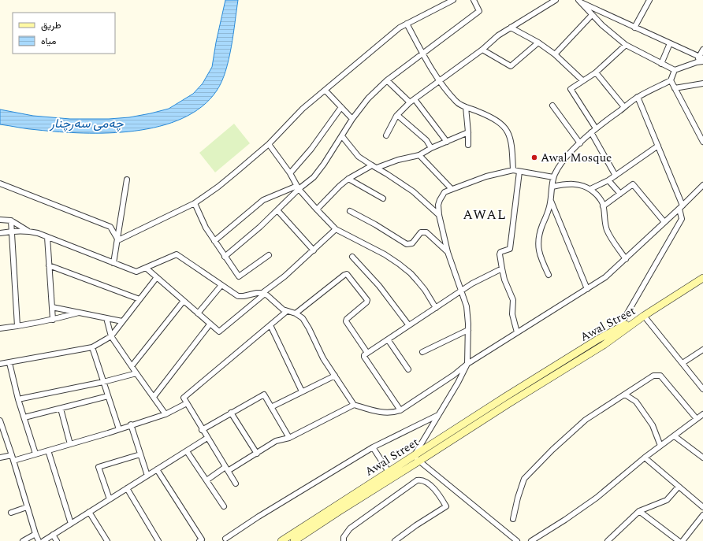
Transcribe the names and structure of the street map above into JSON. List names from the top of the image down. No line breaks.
{"streets":{"main road":["Awal Street"]},"districts":["AWAL"],"water":["چەمی سەرچنار"],"places":["Awal Mosque"],"legend":["طريق","مياه"]}
